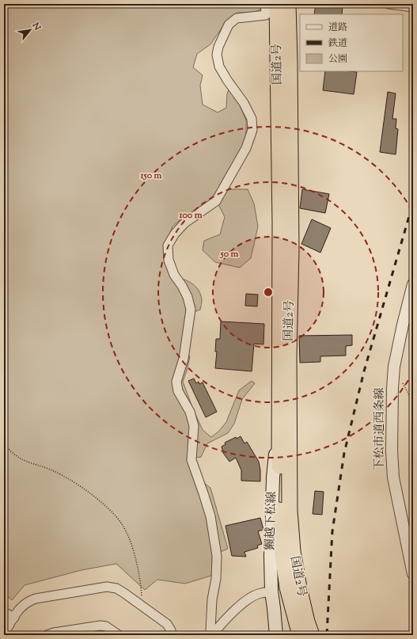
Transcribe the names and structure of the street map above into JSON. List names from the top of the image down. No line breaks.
{"streets":{"highway":["国道2号"],"main road":["獺越下松線"],"street":["下松市道西条線"]},"crossings":[["国道2号","獺越下松線"]],"legend":["道路","鉄道","公園"],"north":"top right","rings":["150 m","100 m","50 m"]}
